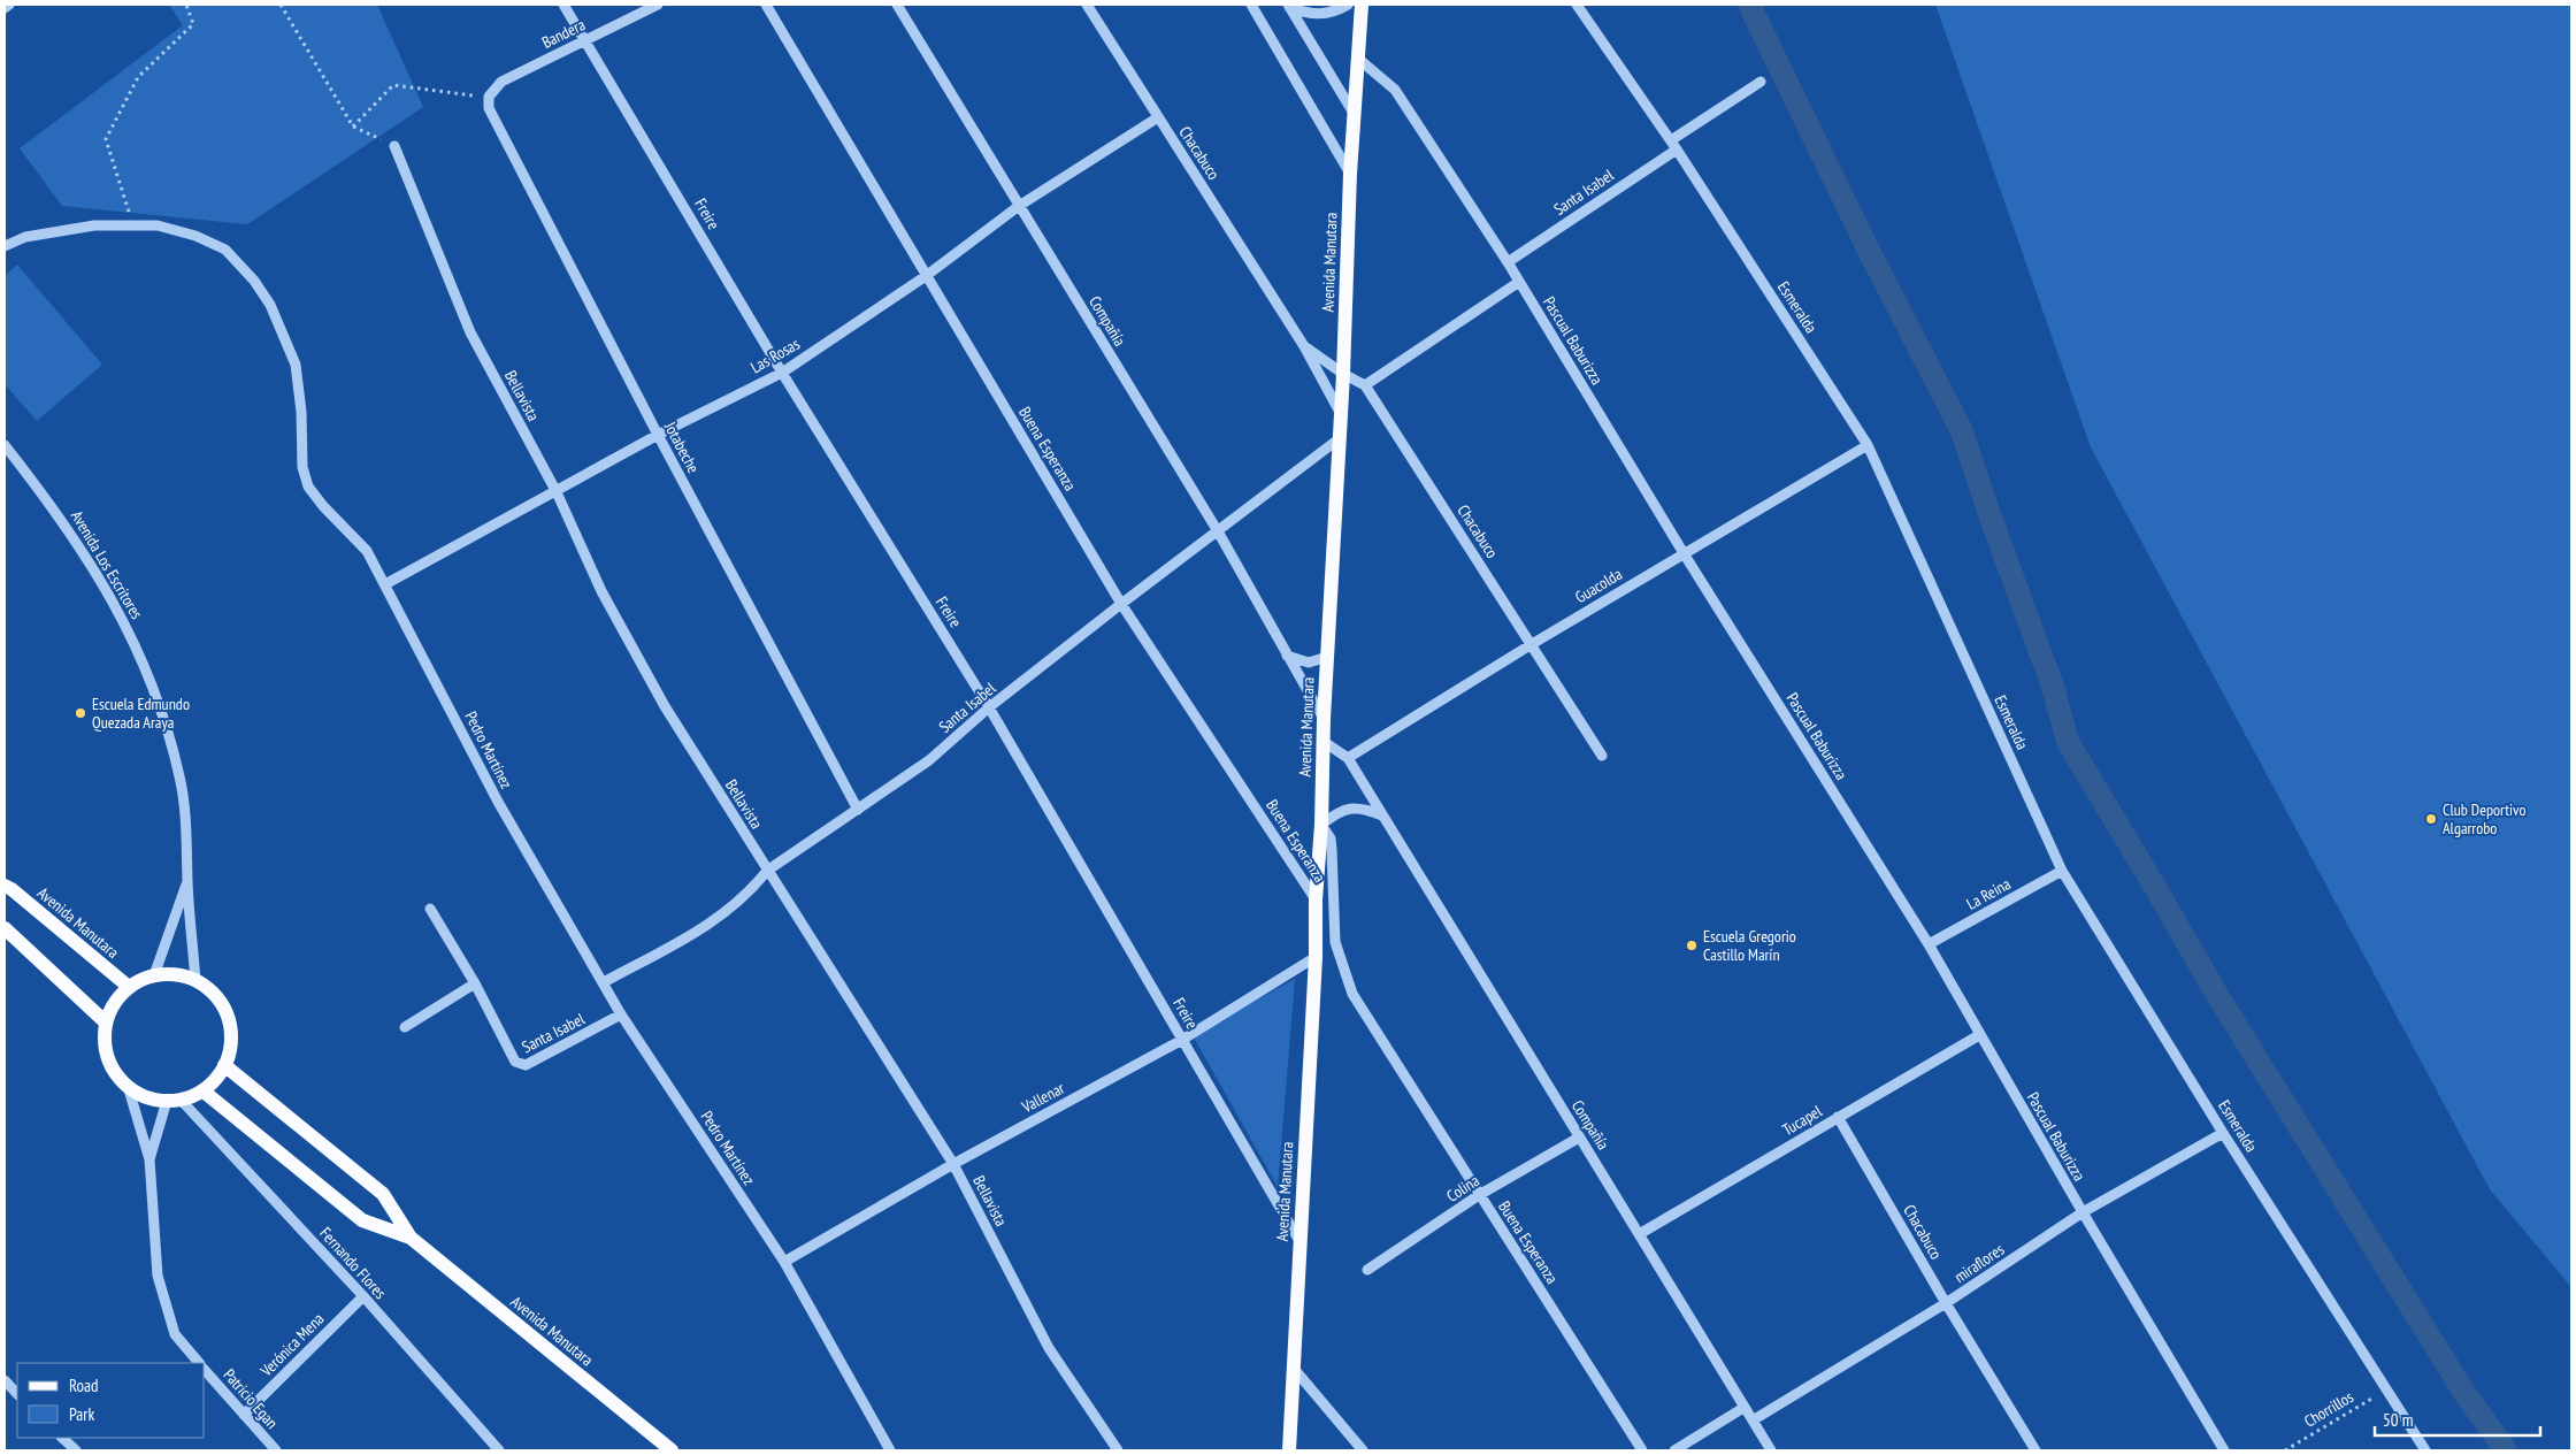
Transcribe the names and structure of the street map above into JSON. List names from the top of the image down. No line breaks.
{"streets":{"main road":["Avenida Manutara"],"street":["Bandera","Chacabuco","Santa Isabel","Freire","Esmeralda","Compañía","Pascual Baburizza","Las Rosas","Bellavista","Jotabeche","Buena Esperanza","Avenida Los Escritores","Guacolda","Pedro Martínez","La Reina","Vallenar","Tucapel","Colina","Fernando Flores","miraflores","Verónica Mena","Patricio Egan"],"path":["Chorrillos"]},"crossings":[["Bandera","Freire"],["Bandera","Jotabeche"],["Chacabuco","Avenida Manutara"],["Chacabuco","Las Rosas"],["Chacabuco","Guacolda"],["Chacabuco","Tucapel"],["Chacabuco","miraflores"],["Santa Isabel","Freire"],["Santa Isabel","Avenida Manutara"],["Santa Isabel","Esmeralda"],["Santa Isabel","Compañía"],["Santa Isabel","Pascual Baburizza"],["Santa Isabel","Bellavista"],["Santa Isabel","Jotabeche"],["Santa Isabel","Buena Esperanza"],["Santa Isabel","Pedro Martínez"],["Freire","Avenida Manutara"],["Freire","Las Rosas"],["Freire","Vallenar"],["Avenida Manutara","Compañía"],["Avenida Manutara","Pascual Baburizza"],["Avenida Manutara","Buena Esperanza"],["Avenida Manutara","Avenida Los Escritores"],["Avenida Manutara","Vallenar"],["Avenida Manutara","Fernando Flores"],["Esmeralda","Guacolda"],["Esmeralda","La Reina"],["Esmeralda","miraflores"],["Esmeralda","Chorrillos"],["Compañía","Las Rosas"],["Compañía","Guacolda"],["Compañía","Tucapel"],["Compañía","Colina"],["Compañía","miraflores"],["Pascual Baburizza","Guacolda"],["Pascual Baburizza","La Reina"],["Pascual Baburizza","Tucapel"],["Pascual Baburizza","miraflores"],["Las Rosas","Bellavista"],["Las Rosas","Jotabeche"],["Las Rosas","Buena Esperanza"],["Las Rosas","Pedro Martínez"],["Bellavista","Vallenar"],["Buena Esperanza","Colina"],["Avenida Los Escritores","Fernando Flores"],["Pedro Martínez","Vallenar"],["Fernando Flores","Verónica Mena"],["Verónica Mena","Patricio Egan"]],"places":["Escuela Edmundo Quezada Araya","Club Deportivo Algarrobo","Escuela Gregorio Castillo Marín"],"legend":["Road","Park"],"scale_bar":"50 m"}
